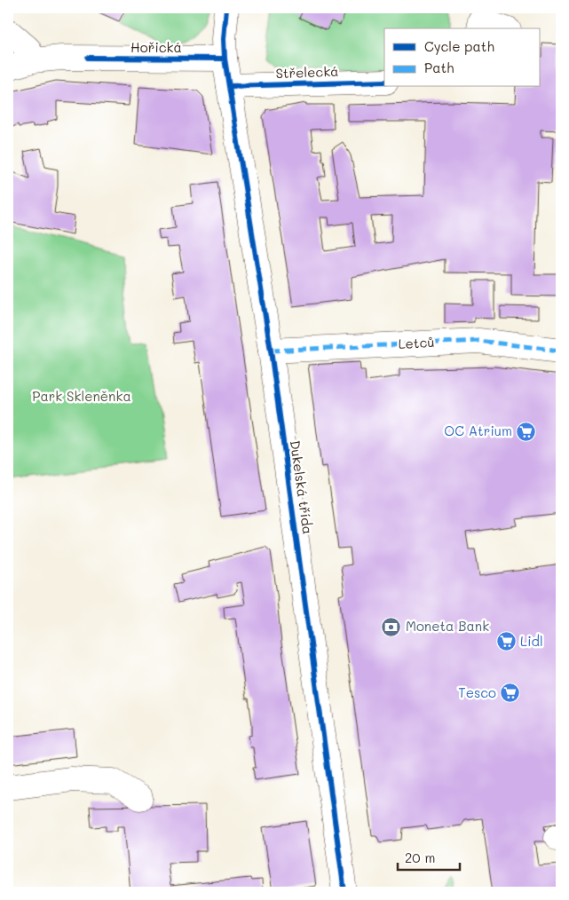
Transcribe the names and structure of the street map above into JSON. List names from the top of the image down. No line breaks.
{"streets":{"street":["Hořická","Střelecká","Letců","Dukelská třída"]},"crossings":[["Hořická","Dukelská třída"],["Střelecká","Dukelská třída"],["Letců","Dukelská třída"]],"parks":["Park Skleněnka"],"places":{"supermarket":["OC Atrium","Lidl","Tesco"],"bank":["Moneta Bank"]},"legend":["Cycle path","Path"],"scale_bar":"20 m"}
